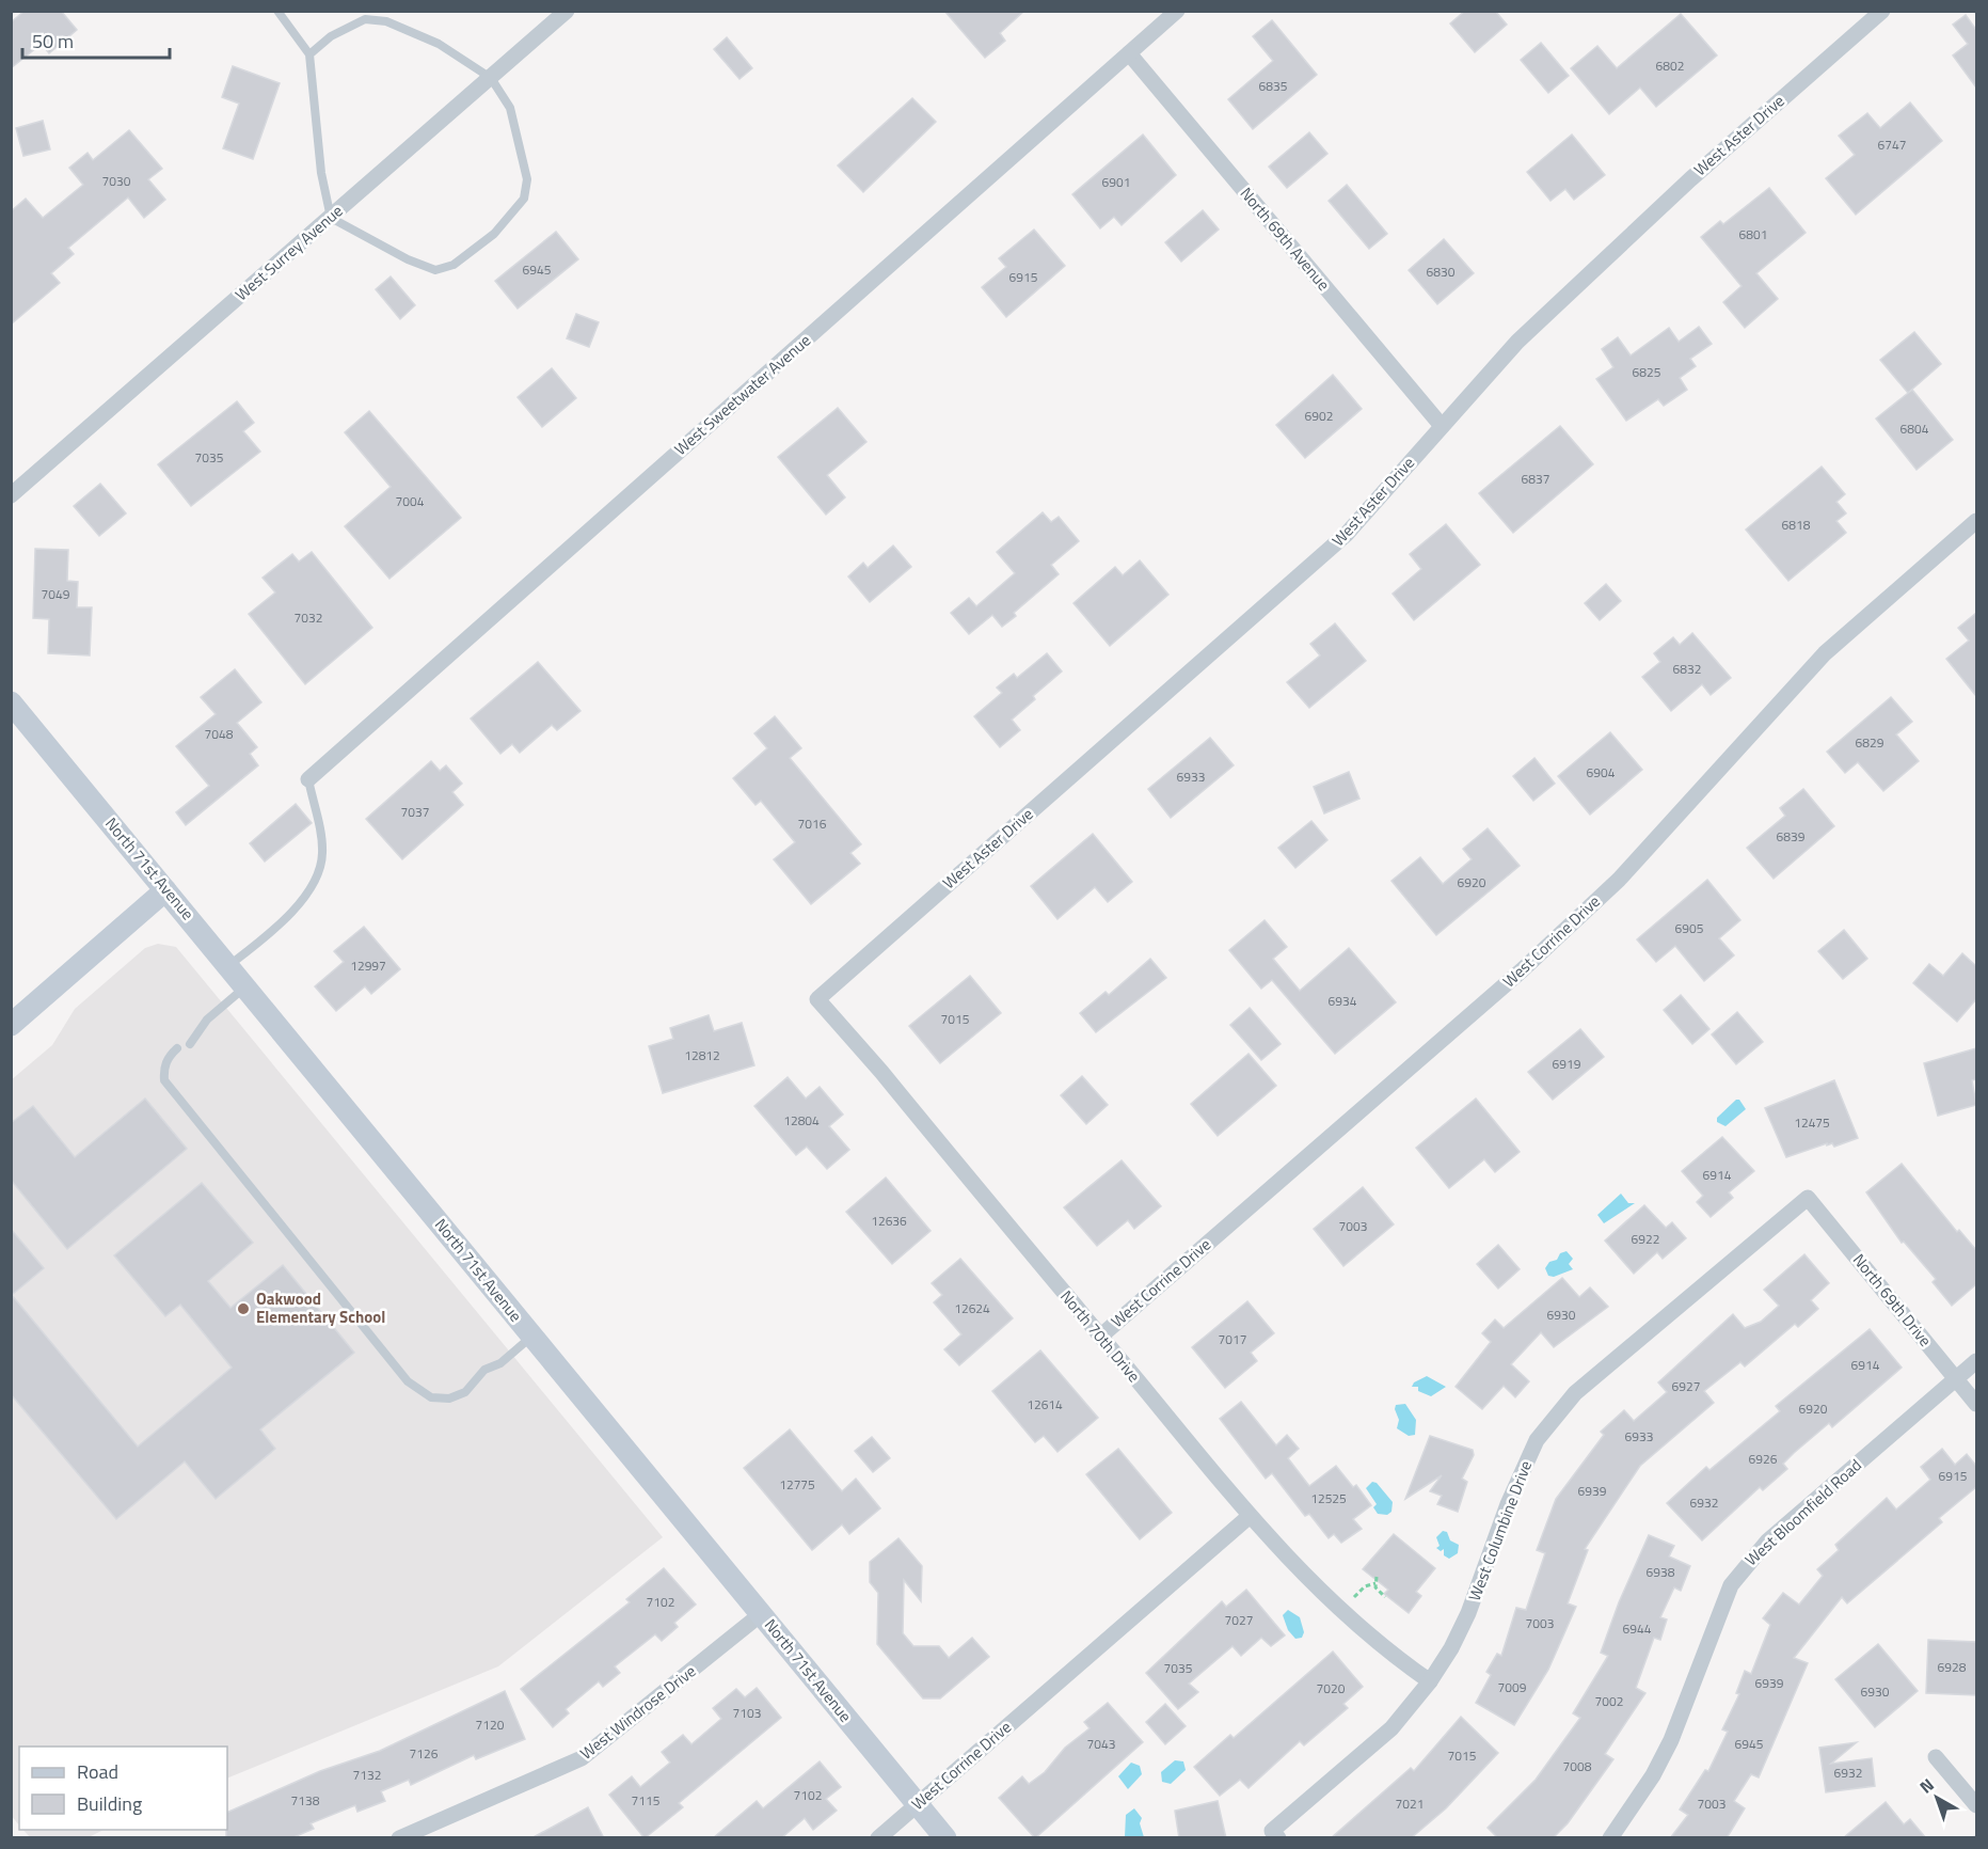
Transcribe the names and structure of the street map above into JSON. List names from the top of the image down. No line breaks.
{"streets":{"street":["West Aster Drive","North 69th Avenue","West Surrey Avenue","West Sweetwater Avenue","North 71st Avenue","West Corrine Drive","North 69th Drive","North 70th Drive","West Bloomfield Road","West Columbine Drive","West Windrose Drive"]},"crossings":[["West Aster Drive","North 69th Avenue"],["West Aster Drive","North 70th Drive"],["North 69th Avenue","West Sweetwater Avenue"],["North 71st Avenue","West Corrine Drive"],["North 71st Avenue","West Windrose Drive"],["West Corrine Drive","North 70th Drive"],["North 69th Drive","West Bloomfield Road"],["North 69th Drive","West Columbine Drive"],["North 70th Drive","West Columbine Drive"]],"places":["Oakwood Elementary School"],"house_numbers":["6802","6835","6747","7030","6901","6801","6945","6830","6915","6825","6902","6804","7035","6837","7004","6818","7049","7032","6832","7048","6829","6904","6933","7037","7016","6839","6920","6905","12997","6934","7015","12812","6919","12804","12475","6914","12636","7003","6922","12624","6930","7017","6914","6927","12614","6920","6933","6926","6915","12775","6939","12525","6932","6938","7102","7027","7003","6944","6928","7035","6939","7009","7020","6930","7002","7103","7120","7043","6945","7126","7015","7008","6932","7132","7102","7138","7115","7021","7003"],"legend":["Road","Building"],"scale_bar":"50 m","north":"top left"}
